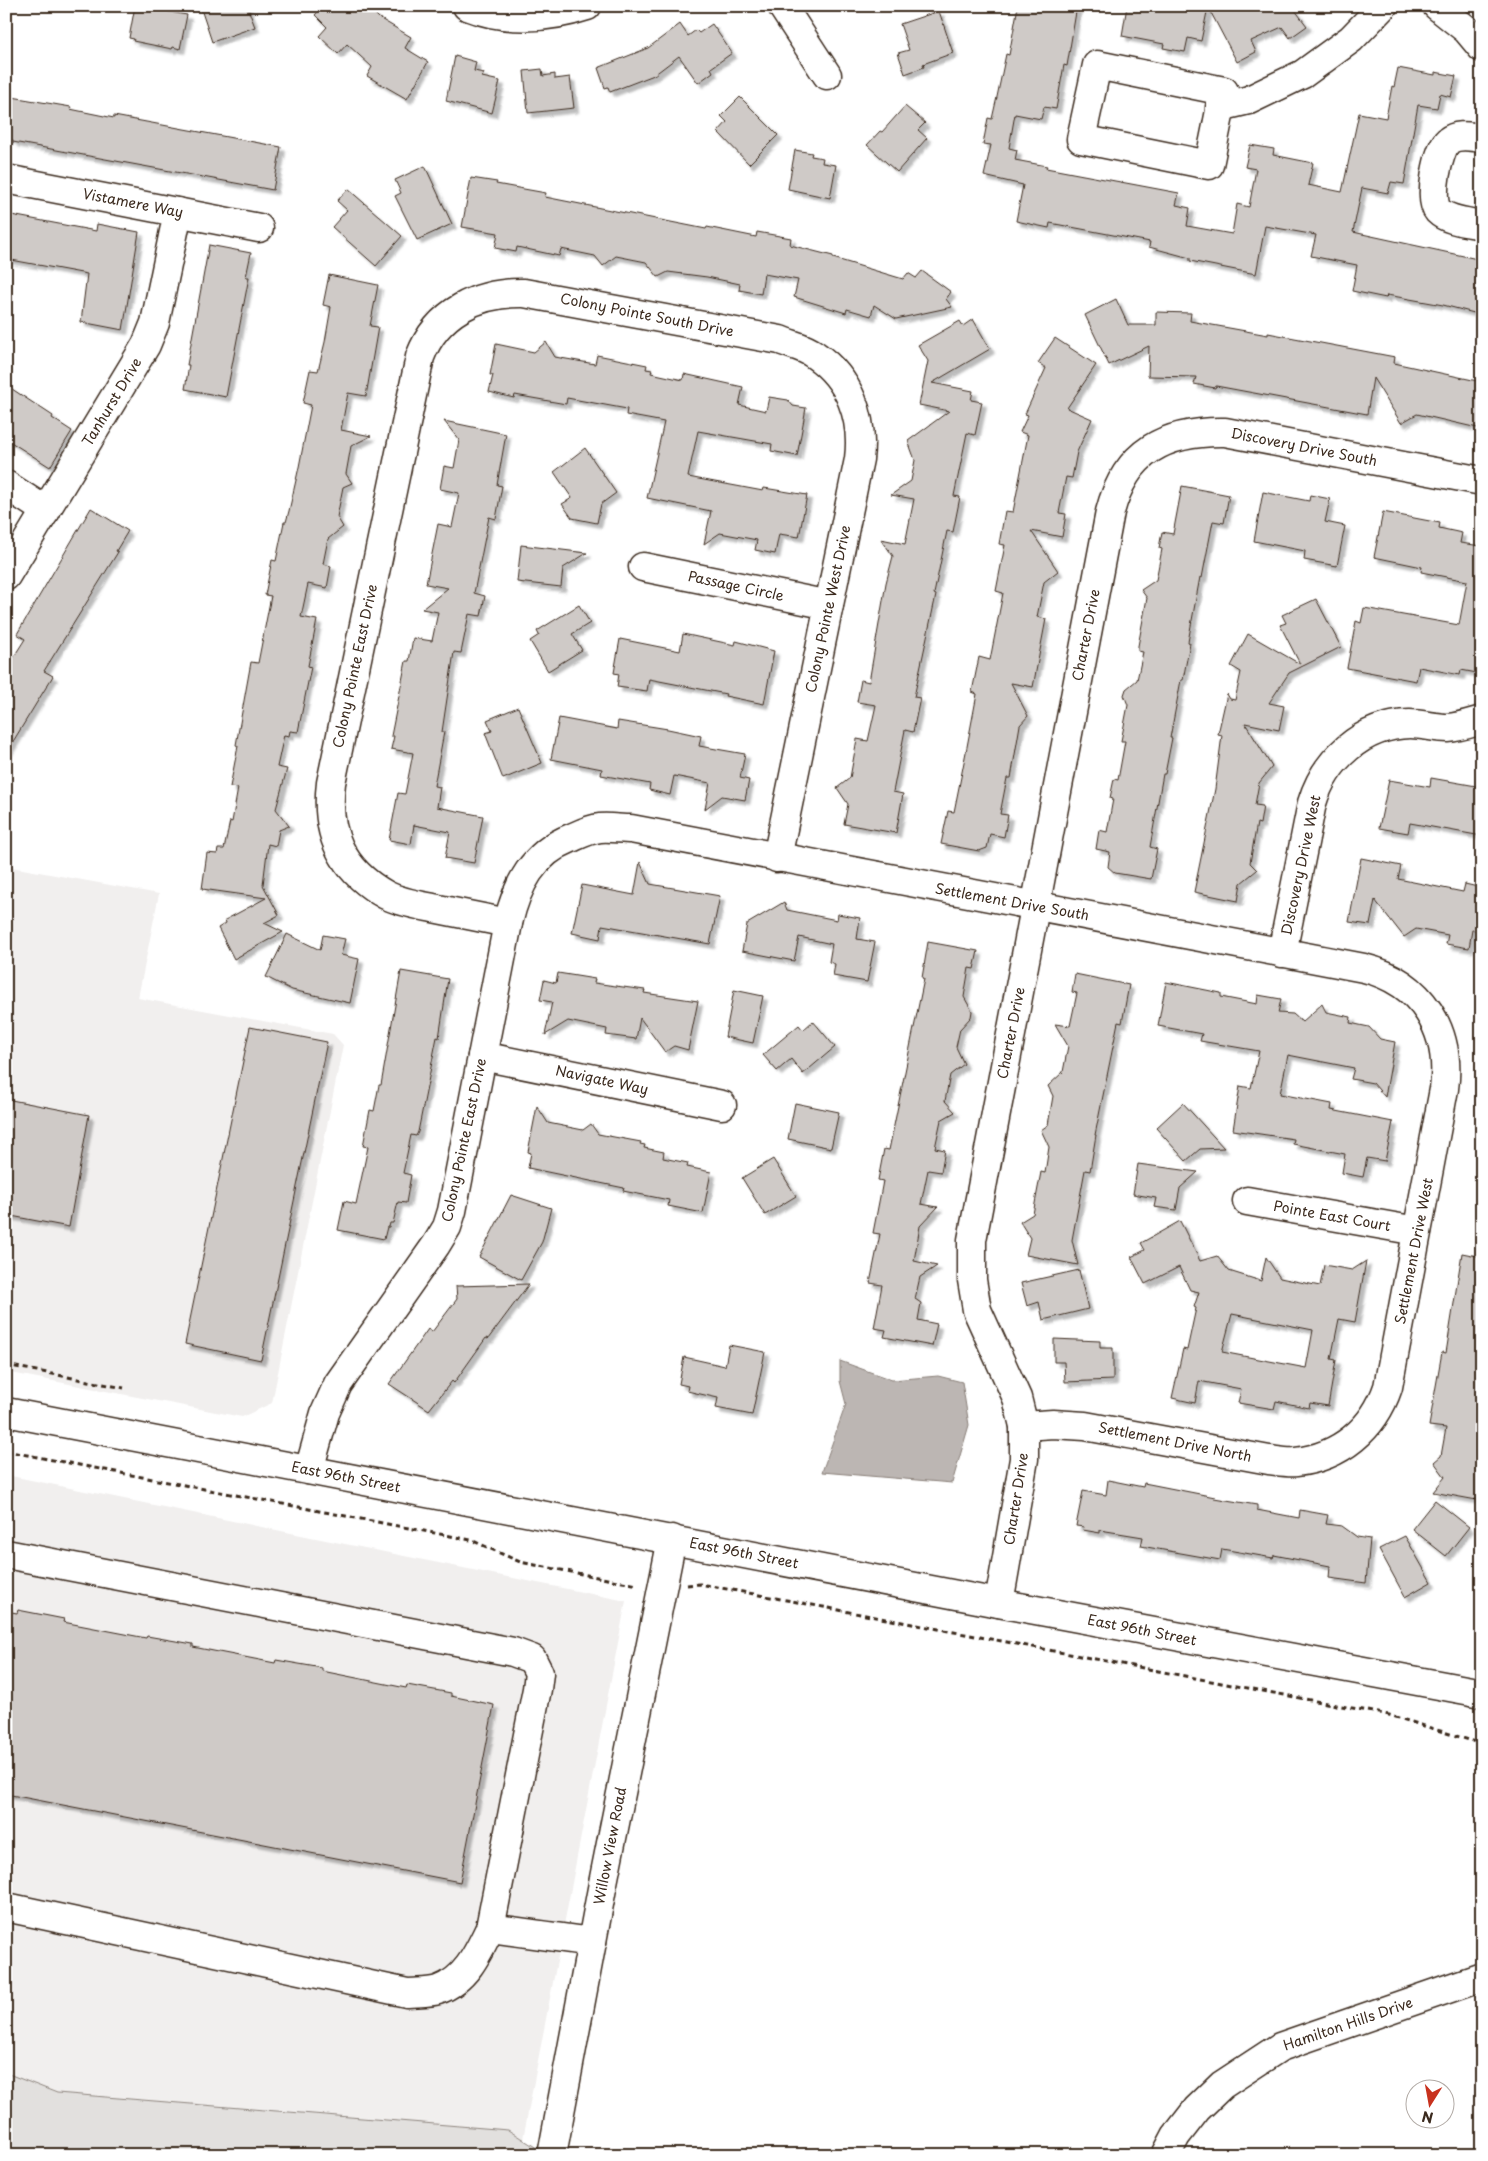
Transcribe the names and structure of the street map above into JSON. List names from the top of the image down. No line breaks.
{"streets":{"street":["Vistamere Way","Colony Pointe South Drive","Tanhurst Drive","Discovery Drive South","Passage Circle","Colony Pointe West Drive","Charter Drive","Colony Pointe East Drive","Discovery Drive West","Settlement Drive South","Navigate Way","Pointe East Court","Settlement Drive West","Settlement Drive North","East 96th Street","Willow View Road","Hamilton Hills Drive"]},"crossings":[["Vistamere Way","Tanhurst Drive"],["Colony Pointe South Drive","Colony Pointe West Drive"],["Colony Pointe South Drive","Colony Pointe East Drive"],["Discovery Drive South","Charter Drive"],["Passage Circle","Colony Pointe West Drive"],["Colony Pointe West Drive","Settlement Drive South"],["Charter Drive","Settlement Drive South"],["Charter Drive","Settlement Drive North"],["Charter Drive","East 96th Street"],["Colony Pointe East Drive","Settlement Drive South"],["Colony Pointe East Drive","Navigate Way"],["Colony Pointe East Drive","East 96th Street"],["Discovery Drive West","Settlement Drive South"],["Settlement Drive South","Settlement Drive West"],["Pointe East Court","Settlement Drive West"],["Settlement Drive West","Settlement Drive North"],["East 96th Street","Willow View Road"]],"north":"bottom"}
